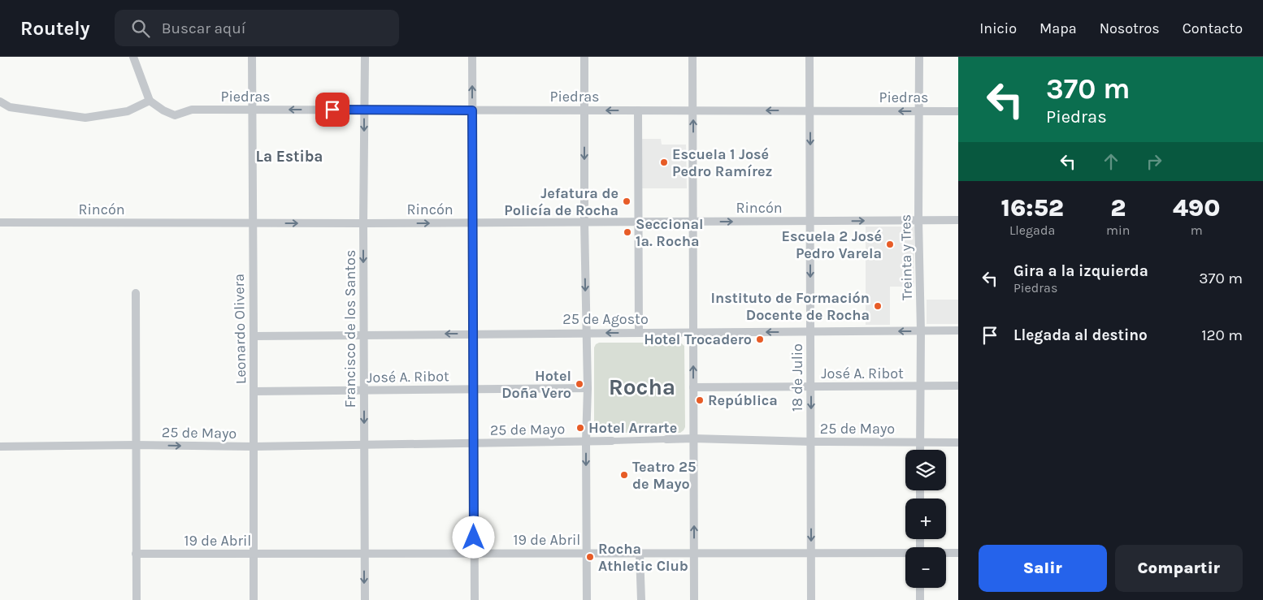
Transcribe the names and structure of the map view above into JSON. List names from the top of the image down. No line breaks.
{"streets":{"street":["Piedras","Rincón","Treinta y Tres","25 de Agosto","Leonardo Olivera","Francisco de los Santos","José A. Ribot","18 de Julio","25 de Mayo","19 de Abril"]},"crossings":[["Piedras","Treinta y Tres"],["Piedras","Leonardo Olivera"],["Piedras","Francisco de los Santos"],["Piedras","18 de Julio"],["Rincón","Treinta y Tres"],["Rincón","Leonardo Olivera"],["Rincón","Francisco de los Santos"],["Rincón","18 de Julio"],["Treinta y Tres","25 de Agosto"],["Treinta y Tres","José A. Ribot"],["Treinta y Tres","25 de Mayo"],["25 de Agosto","Leonardo Olivera"],["25 de Agosto","Francisco de los Santos"],["25 de Agosto","18 de Julio"],["Leonardo Olivera","José A. Ribot"],["Leonardo Olivera","25 de Mayo"],["Leonardo Olivera","19 de Abril"],["Francisco de los Santos","José A. Ribot"],["Francisco de los Santos","25 de Mayo"],["Francisco de los Santos","19 de Abril"],["José A. Ribot","18 de Julio"],["18 de Julio","25 de Mayo"],["18 de Julio","19 de Abril"]],"one_way":["Piedras","Rincón","25 de Agosto","Francisco de los Santos","18 de Julio"],"districts":["La Estiba","Rocha"],"places":["Escuela 1 José Pedro Ramírez","Jefatura de Policía de Rocha","Seccional 1a. Rocha","Escuela 2 José Pedro Varela","Instituto de Formación Docente de Rocha","Hotel Trocadero","Hotel Doña Vero","República","Hotel Arrarte","Teatro 25 de Mayo","Rocha Athletic Club"],"page":{"header":"Routely","search":"Buscar aquí","nav":["Inicio","Mapa","Nosotros","Contacto"],"turn":["370 m","Piedras"],"eta":["16:52","Llegada","2","min","490","m"],"list":[{"name":"Gira a la izquierda","note":"Piedras","value":"370 m"},{"name":"Llegada al destino","value":"120 m"}],"map_buttons":["+","−"],"buttons":["Salir","Compartir"]}}
